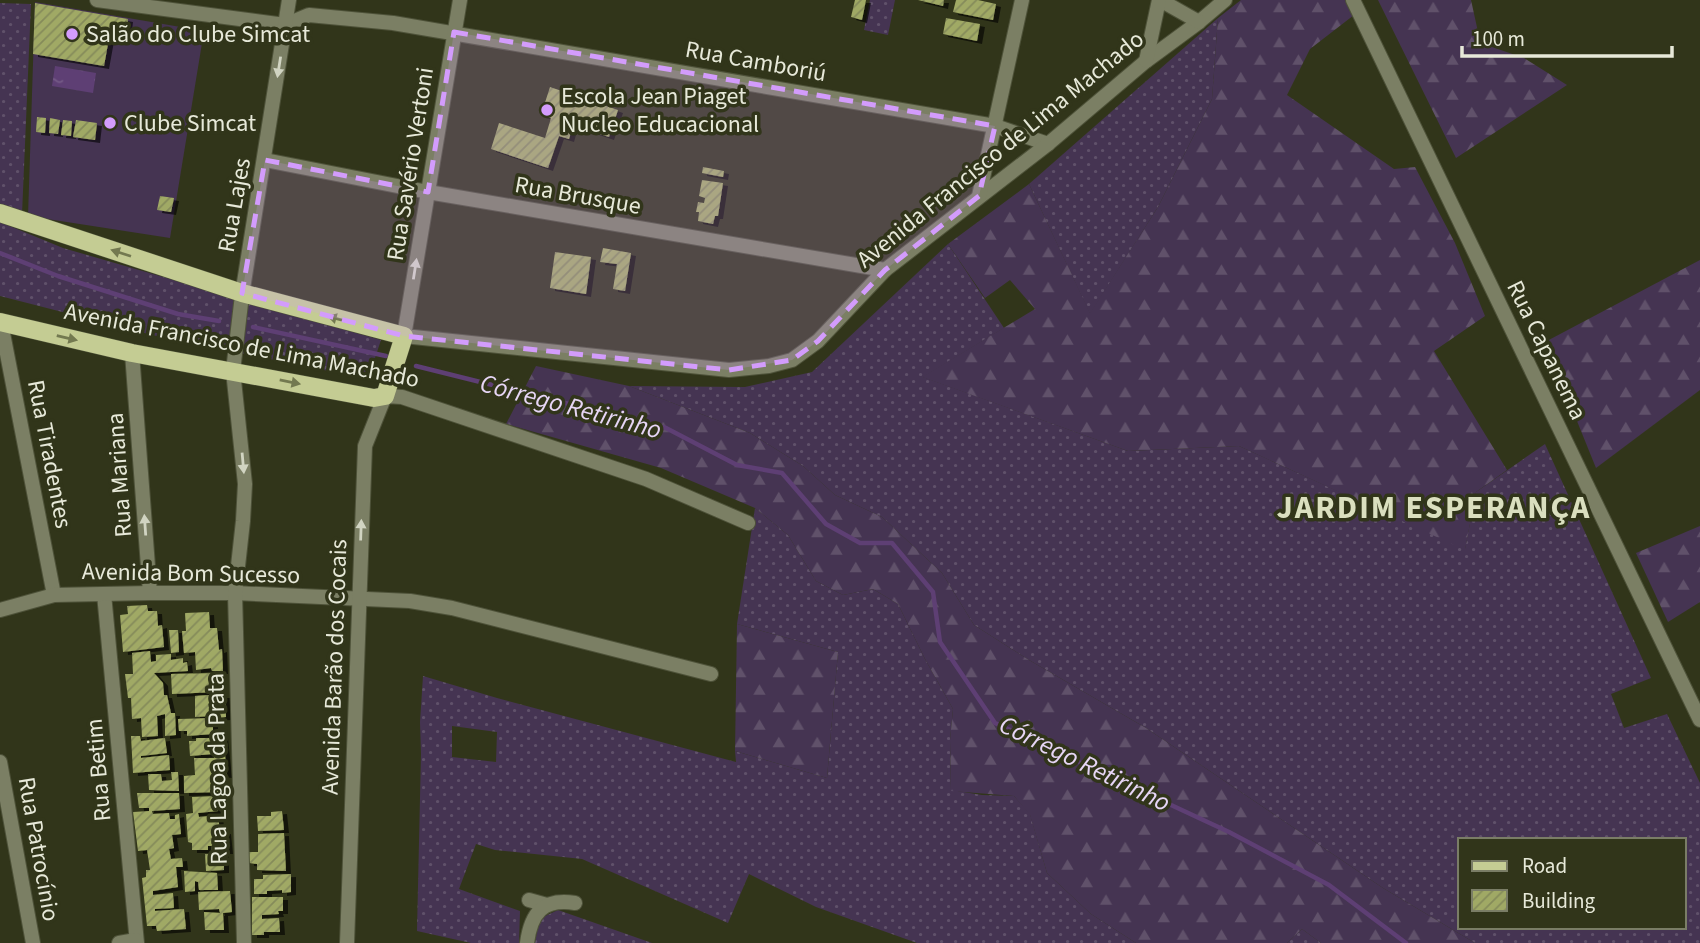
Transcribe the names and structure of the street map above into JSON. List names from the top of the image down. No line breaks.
{"streets":{"main road":["Avenida Francisco de Lima Machado"],"street":["Rua Camboriú","Rua Savério Vertoni","Rua Brusque","Rua Lajes","Rua Capanema","Rua Tiradentes","Rua Mariana","Avenida Bom Sucesso","Avenida Barão dos Cocais","Rua Lagoa da Prata","Rua Betim","Rua Patrocínio"]},"crossings":[["Rua Camboriú","Avenida Francisco de Lima Machado"],["Rua Camboriú","Rua Savério Vertoni"],["Rua Camboriú","Rua Lajes"],["Avenida Francisco de Lima Machado","Rua Savério Vertoni"],["Avenida Francisco de Lima Machado","Rua Brusque"],["Avenida Francisco de Lima Machado","Rua Lajes"],["Avenida Francisco de Lima Machado","Rua Tiradentes"],["Avenida Francisco de Lima Machado","Rua Mariana"],["Avenida Francisco de Lima Machado","Avenida Barão dos Cocais"],["Avenida Francisco de Lima Machado","Rua Lagoa da Prata"],["Rua Savério Vertoni","Rua Brusque"],["Rua Brusque","Rua Lajes"],["Rua Lajes","Rua Lagoa da Prata"],["Rua Tiradentes","Avenida Bom Sucesso"],["Rua Mariana","Avenida Bom Sucesso"],["Avenida Bom Sucesso","Avenida Barão dos Cocais"],["Avenida Bom Sucesso","Rua Lagoa da Prata"],["Avenida Bom Sucesso","Rua Betim"]],"one_way":["Rua Savério Vertoni","Rua Lajes","Rua Mariana","Avenida Barão dos Cocais","Rua Lagoa da Prata"],"districts":["JARDIM ESPERANÇA"],"water":["Córrego Retirinho"],"places":["Salão do Clube Simcat","Escola Jean Piaget Nucleo Educacional","Clube Simcat"],"legend":["Road","Building"],"scale_bar":"100 m"}
